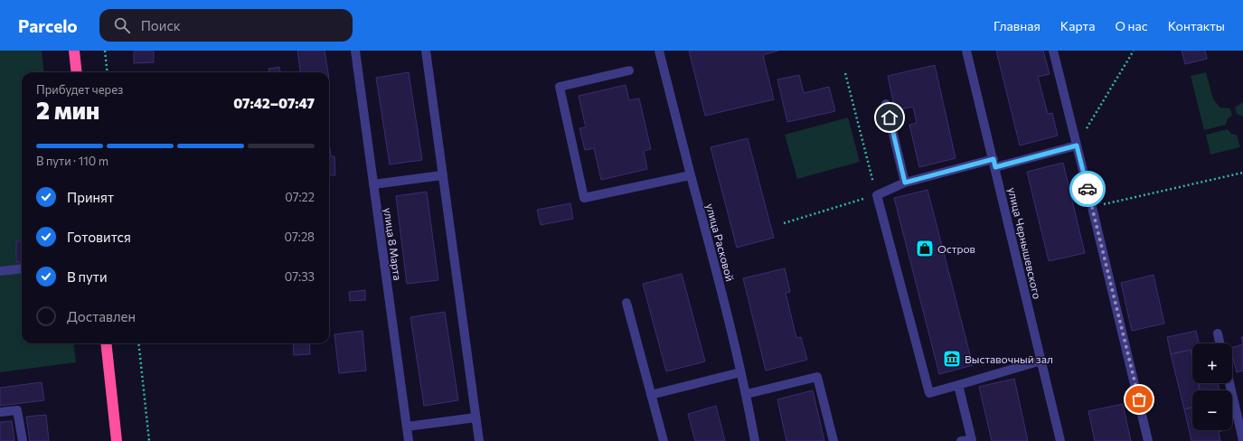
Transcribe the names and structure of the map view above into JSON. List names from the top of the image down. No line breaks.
{"streets":{"street":["улица Расковой","улица Чернышевского","улица 8 Марта"]},"places":{"shop":["Остров"],"museum":["Выставочный зал"]},"page":{"header":"Parcelo","search":"Поиск","nav":["Главная","Карта","О нас","Контакты"],"heading":["2 мин","Прибудет через","07:42–07:47"],"bar":"В пути · 110 m","list":[["Принят","07:22"],["Готовится","07:28"],["В пути","07:33"],"Доставлен"],"map_buttons":["+","−"]}}
